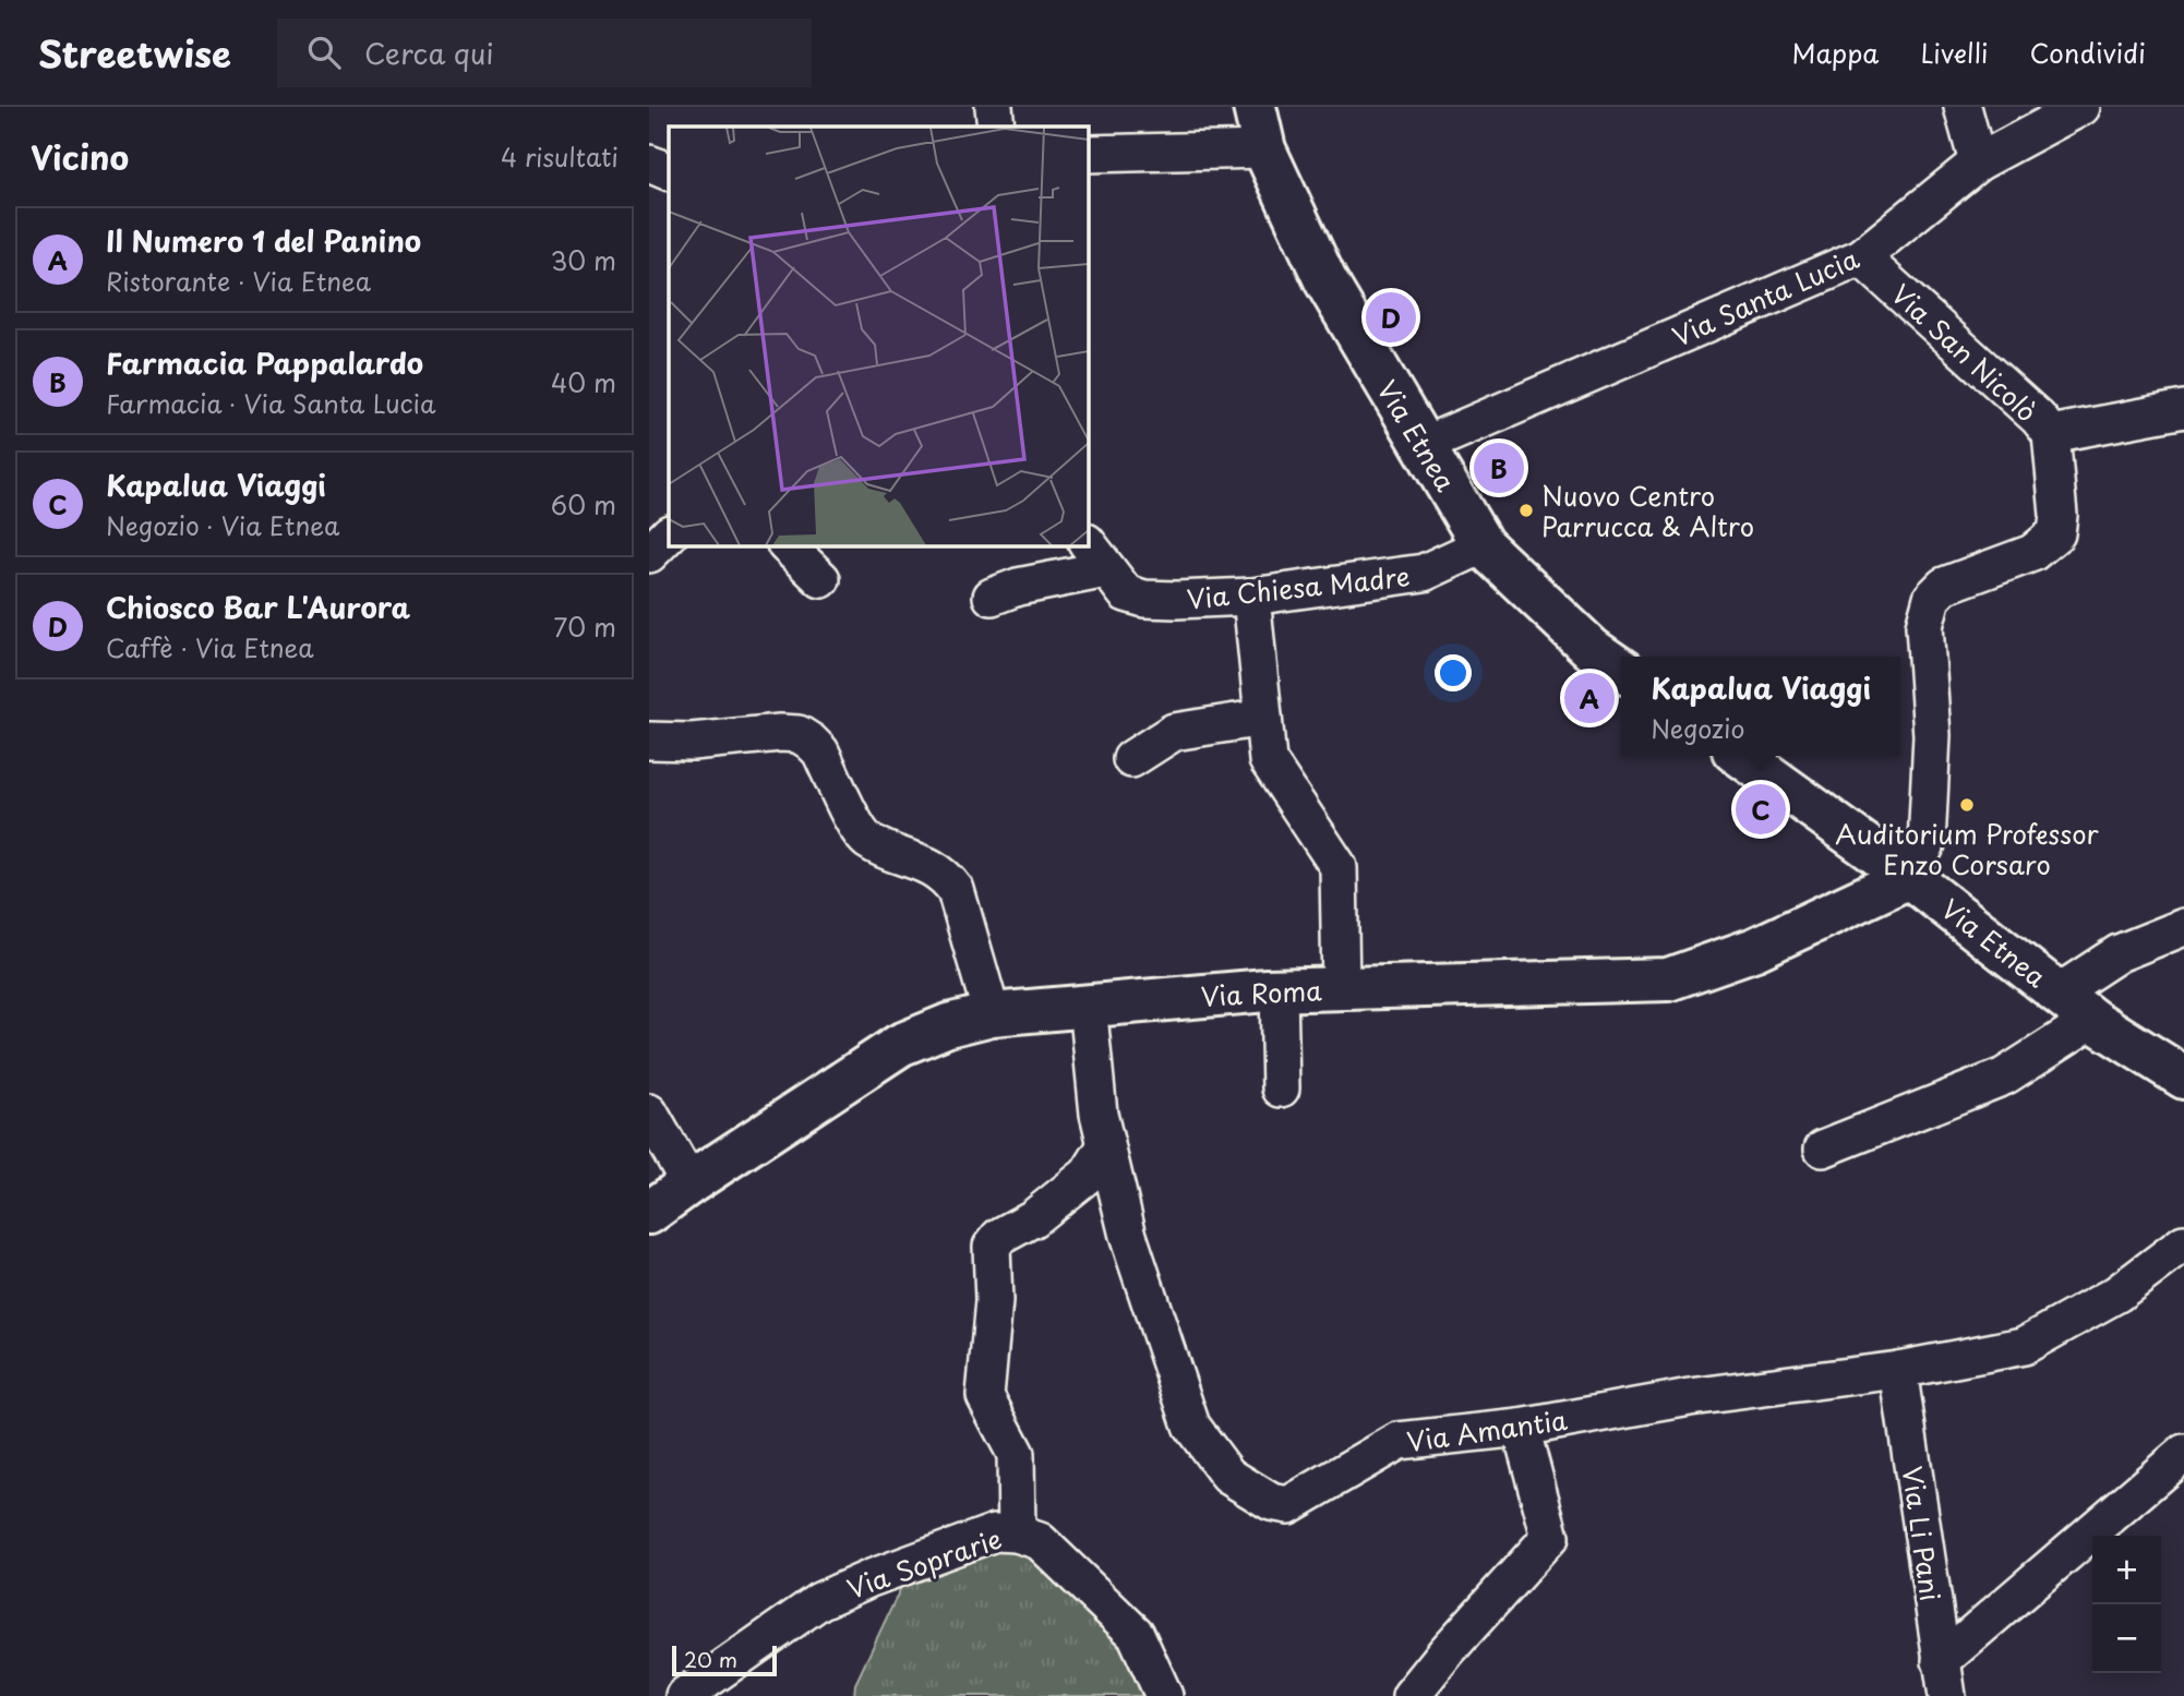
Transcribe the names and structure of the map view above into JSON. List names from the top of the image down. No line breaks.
{"streets":{"main road":["Via Etnea","Via Roma"],"street":["Via Santa Lucia","Via San Nicolò","Via Chiesa Madre","Via Amantia","Via Li Pani","Via Soprarie"]},"crossings":[["Via Santa Lucia","Via San Nicolò"],["Via Santa Lucia","Via Etnea"],["Via San Nicolò","Via Etnea"],["Via San Nicolò","Via Roma"],["Via Etnea","Via Chiesa Madre"],["Via Etnea","Via Roma"],["Via Roma","Via Amantia"],["Via Amantia","Via Li Pani"]],"places":["Nuovo Centro Parrucca & Altro","Auditorium Professor Enzo Corsaro"],"scale_bar":"20 m","page":{"header":"Streetwise","search":"Cerca qui","nav":["Mappa","Livelli","Condividi"],"heading":["Vicino","4 risultati"],"list":[{"mark":"A","name":"Il Numero 1 del Panino","note":"Ristorante · Via Etnea","value":"30 m"},{"mark":"B","name":"Farmacia Pappalardo","note":"Farmacia · Via Santa Lucia","value":"40 m"},{"mark":"C","name":"Kapalua Viaggi","note":"Negozio · Via Etnea","value":"60 m"},{"mark":"D","name":"Chiosco Bar L'Aurora","note":"Caffè · Via Etnea","value":"70 m"}],"pins":["D","B","A","C"],"popup":["Kapalua Viaggi","Negozio"],"map_buttons":["+","−"],"scale":"20 m"}}
